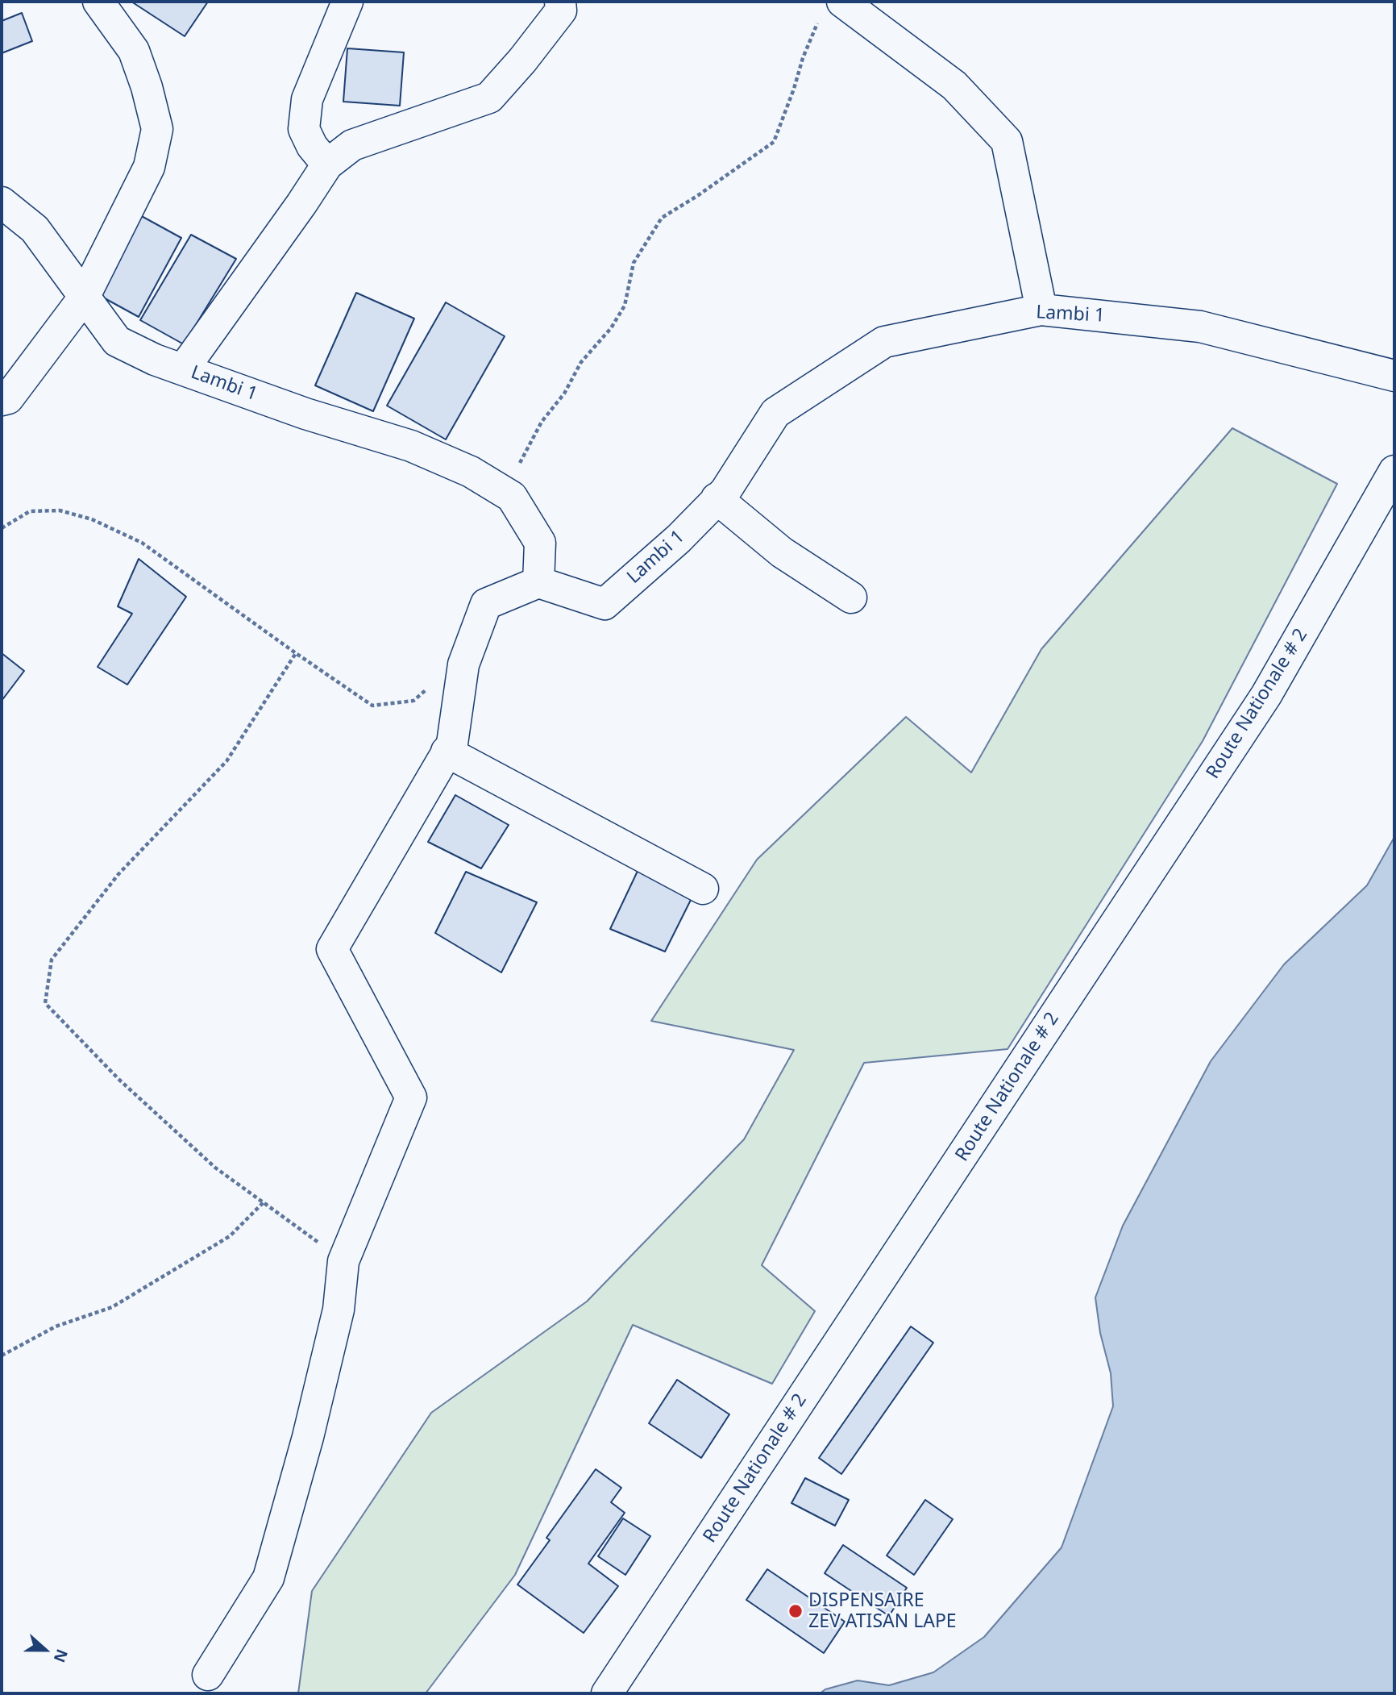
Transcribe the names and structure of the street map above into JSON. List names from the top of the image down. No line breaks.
{"streets":{"street":["Lambi 1","Route Nationale # 2"]},"places":["DISPENSAIRE ZEV ATISAN LAPE"],"north":"right"}
